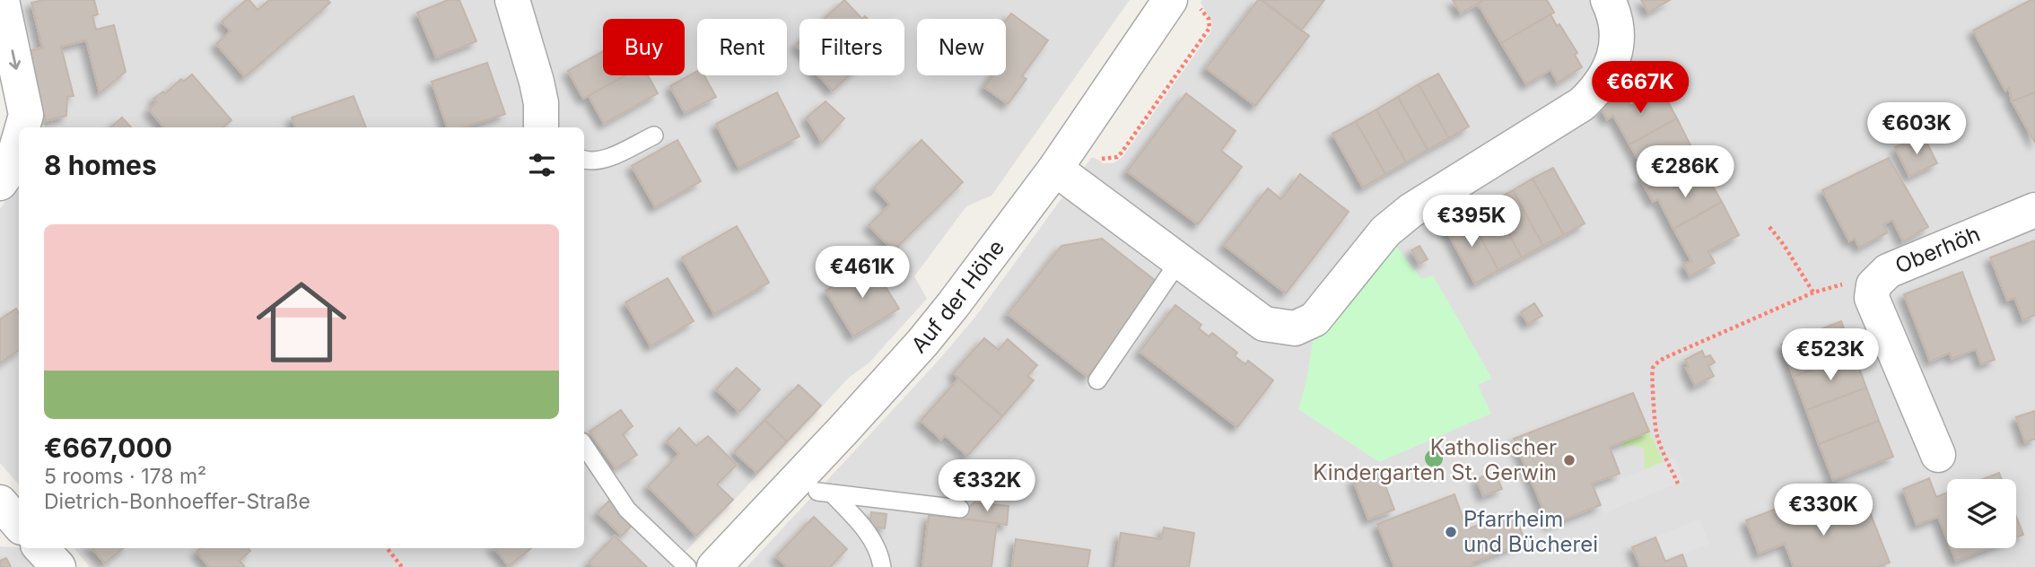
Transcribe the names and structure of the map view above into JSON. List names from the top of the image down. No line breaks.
{"streets":{"street":["Oberhöh","Auf der Höhe"]},"places":["Katholischer Kindergarten St. Gerwin","Pfarrheim und Bücherei"],"page":{"chip":["Buy","Rent","Filters","New"],"price":["€667K","€603K","€286K","€395K","€461K","€523K","€332K","€330K"],"heading":"8 homes","list":[{"name":"€667,000","note":"5 rooms · 178 m² · Dietrich-Bonhoeffer-Straße"}]}}
